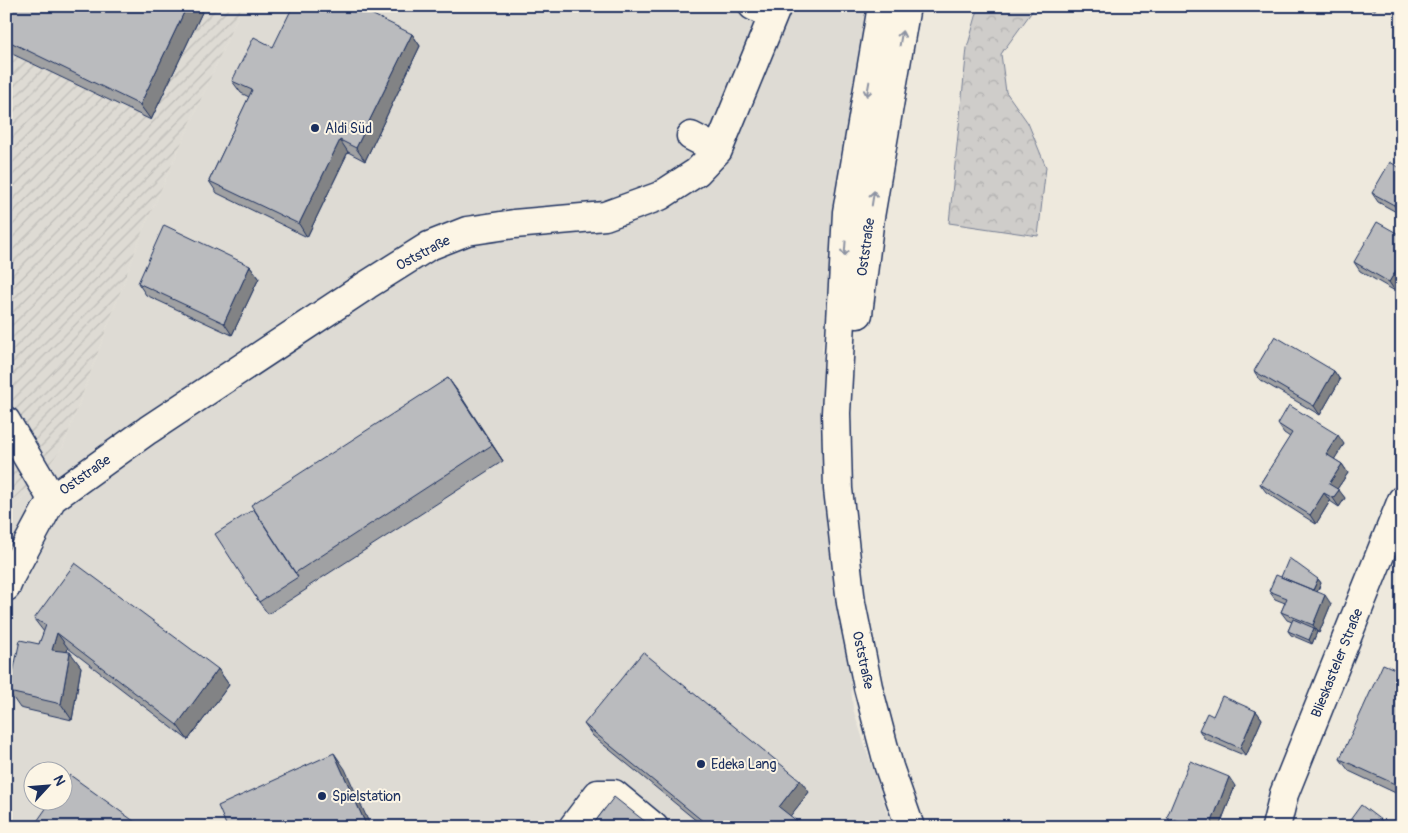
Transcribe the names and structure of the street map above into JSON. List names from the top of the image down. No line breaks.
{"streets":{"street":["Oststraße","Blieskasteler Straße"]},"places":["Aldi Süd","Edeka Lang","Spielstation"],"north":"top right"}
